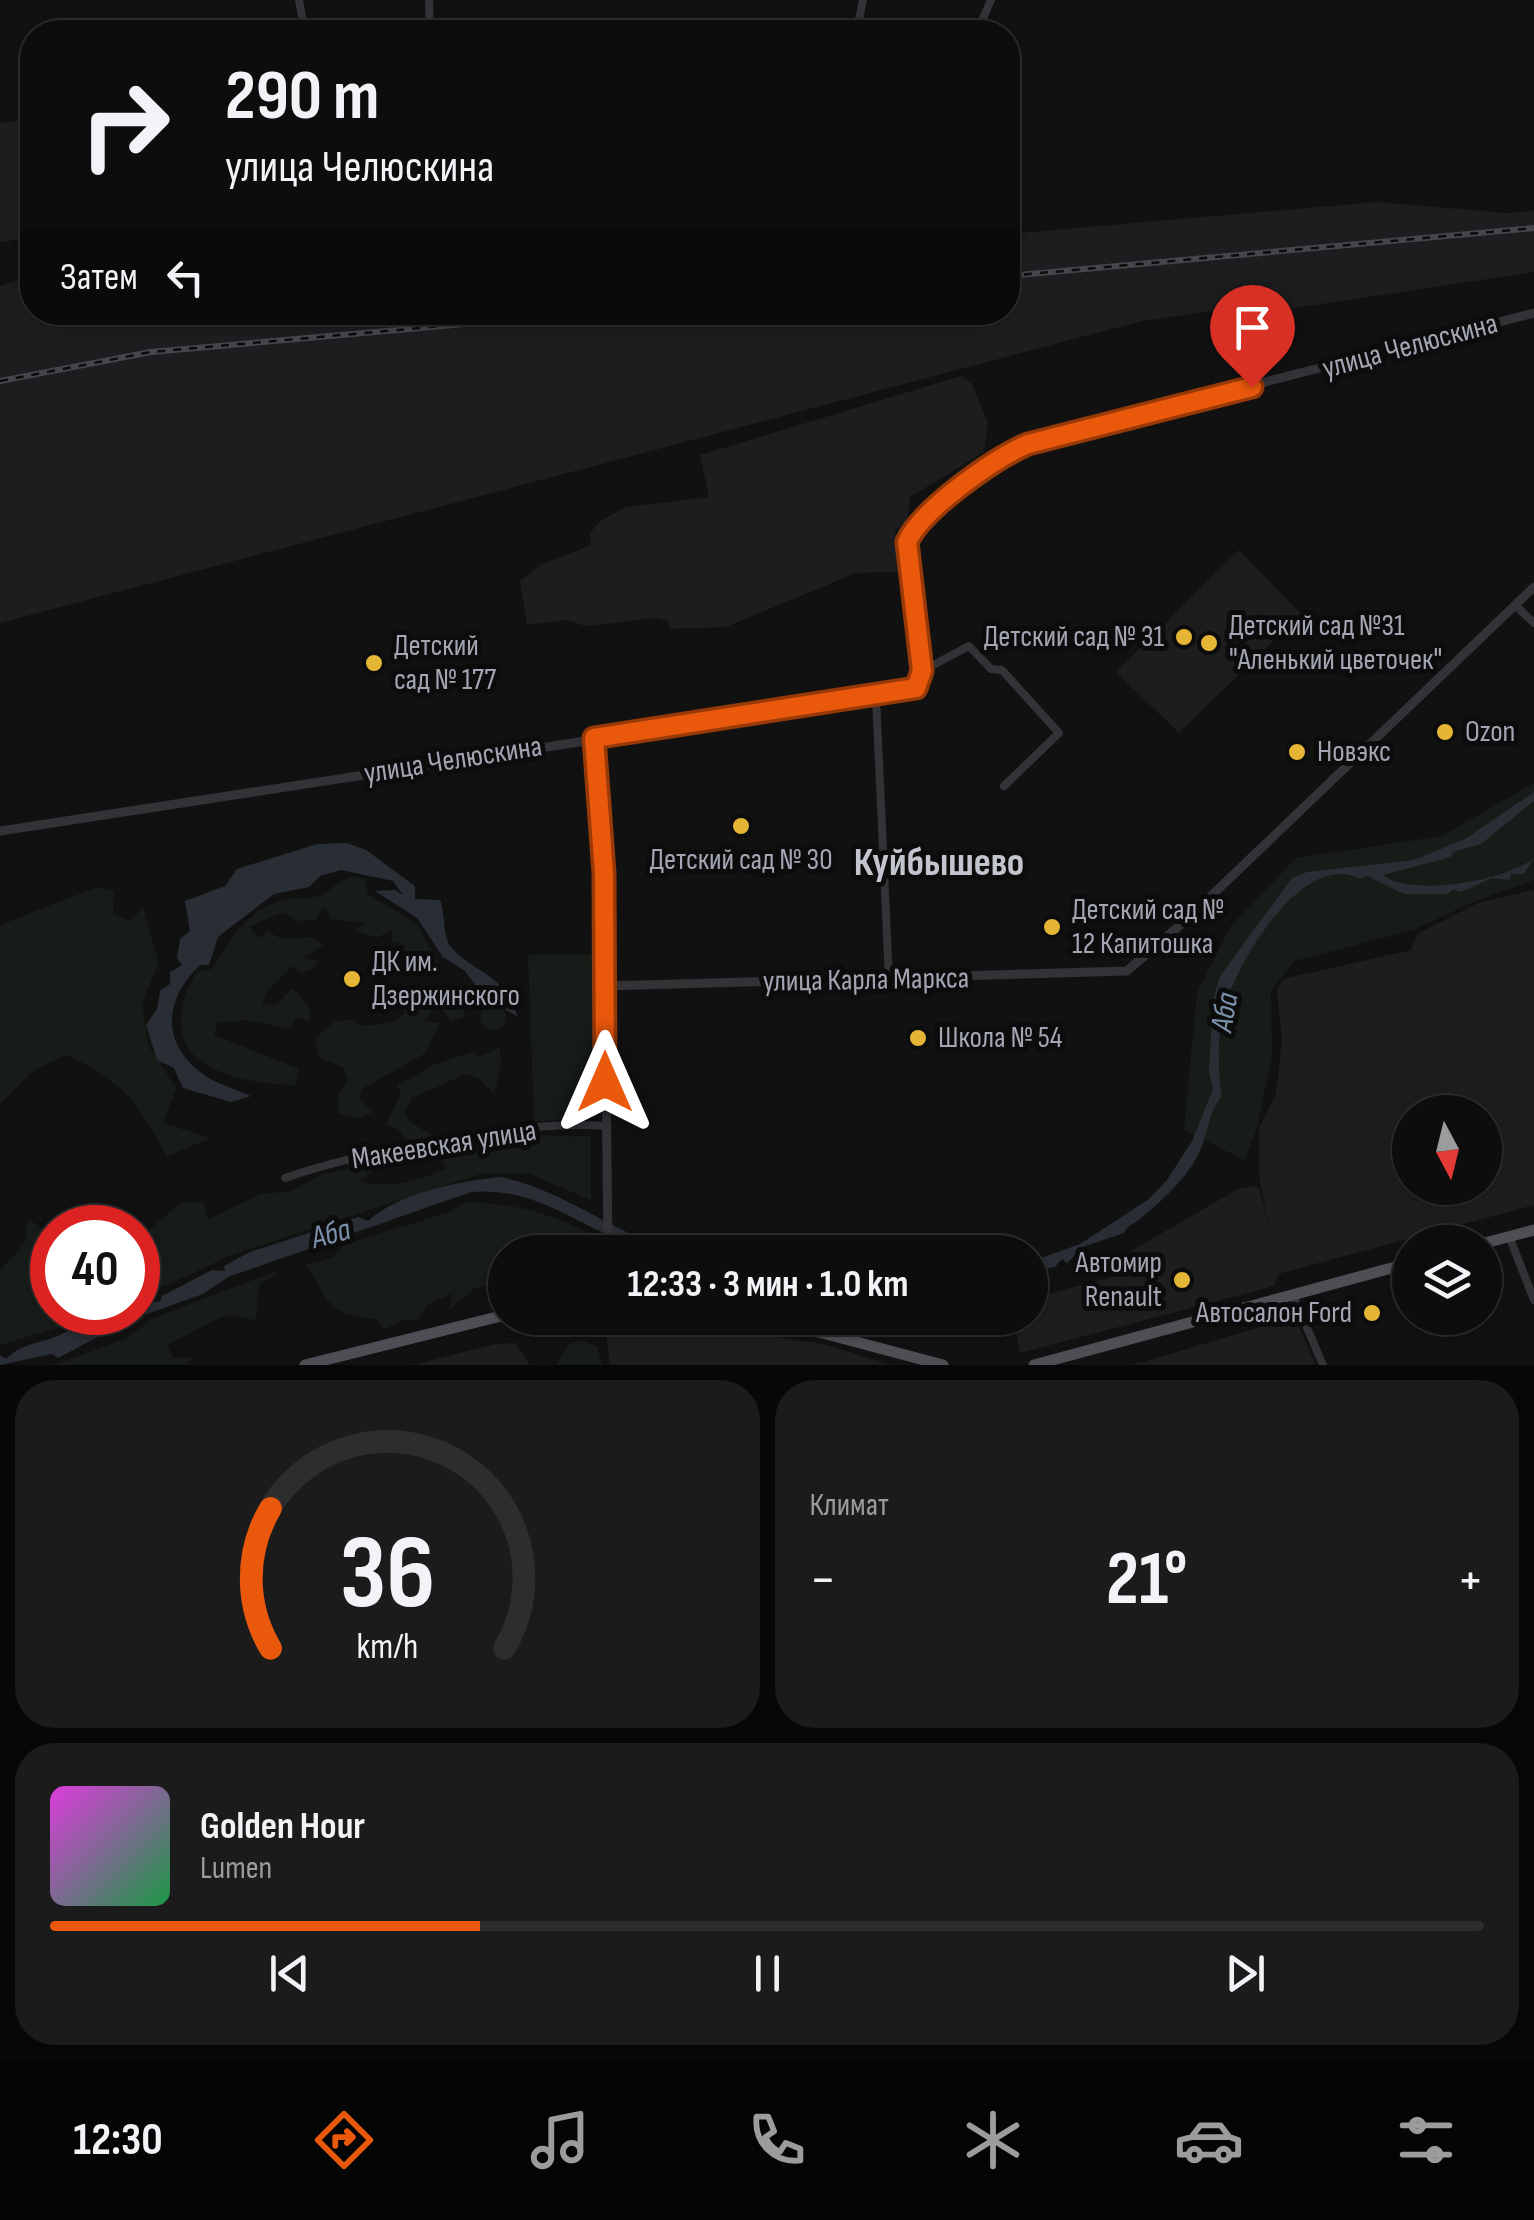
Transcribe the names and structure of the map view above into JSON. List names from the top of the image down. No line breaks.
{"streets":{"street":["улица Челюскина","улица Карла Маркса","Макеевская улица"]},"districts":["Куйбышево"],"water":["Аба"],"places":["Детский сад № 31","Детский сад №31 \"Аленький цветочек\"","Детский сад № 177","Ozon","Новэкс","Детский сад № 30","Детский сад № 12 Капитошка","ДК им. Дзержинского","Школа № 54","Автомир Renault","Автосалон Ford"],"north":"bottom","page":{"turn":["290 m","улица Челюскина"],"then":"Затем","limit":"40","trip":"12:33 · 3 мин · 1.0 km","tile":"Климат","heat":["−","21°","+"],"song":["Golden Hour","Lumen"],"tabs":"12:30","gauge":["36","km/h"]}}
